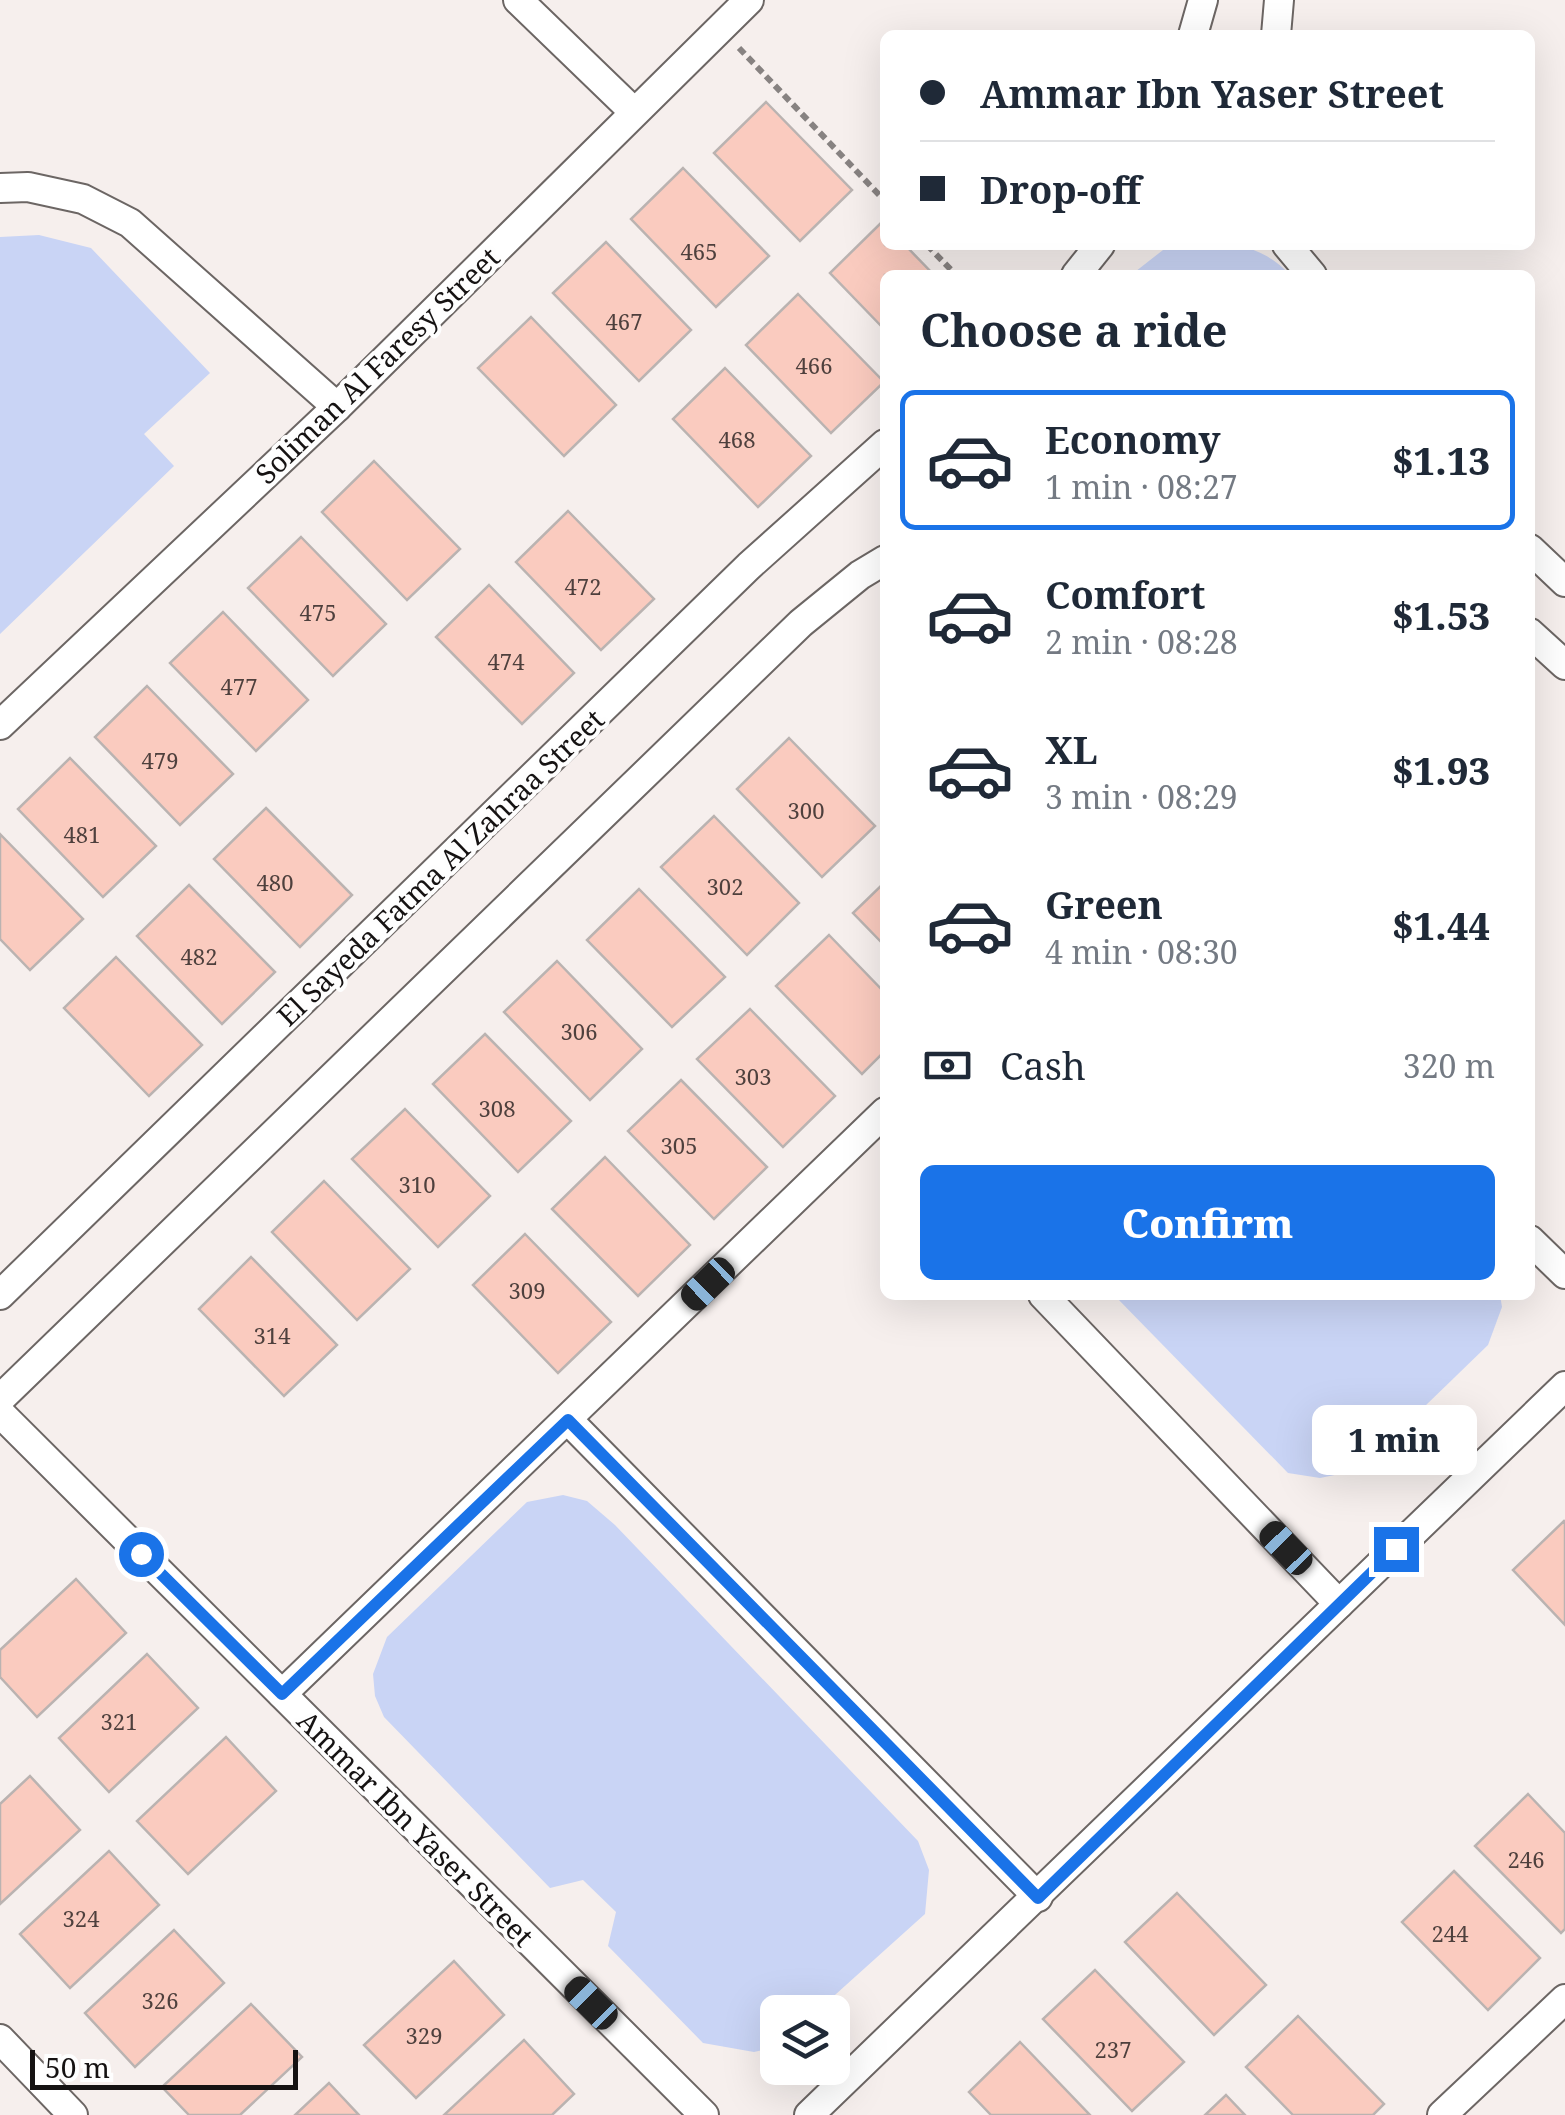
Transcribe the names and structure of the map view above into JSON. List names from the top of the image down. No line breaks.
{"streets":{"street":["Soliman Al Faresy Street","El Sayeda Fatma Al Zahraa Street","Ammar Ibn Yaser Street"]},"house_numbers":["465","467","466","468","472","475","474","477","479","300","481","480","302","482","306","303","308","305","310","309","314","321","246","324","244","326","329","237"],"scale_bar":"50 m","page":{"banner":["Ammar Ibn Yaser Street","Drop-off"],"heading":"Choose a ride","list":[{"name":"Economy","note":"1 min · 08:27","value":"$1.13"},{"name":"Comfort","note":"2 min · 08:28","value":"$1.53"},{"name":"XL","note":"3 min · 08:29","value":"$1.93"},{"name":"Green","note":"4 min · 08:30","value":"$1.44"}],"pay":["Cash","320 m"],"buttons":"Confirm","bubble":"1 min","scale":"50 m"}}
